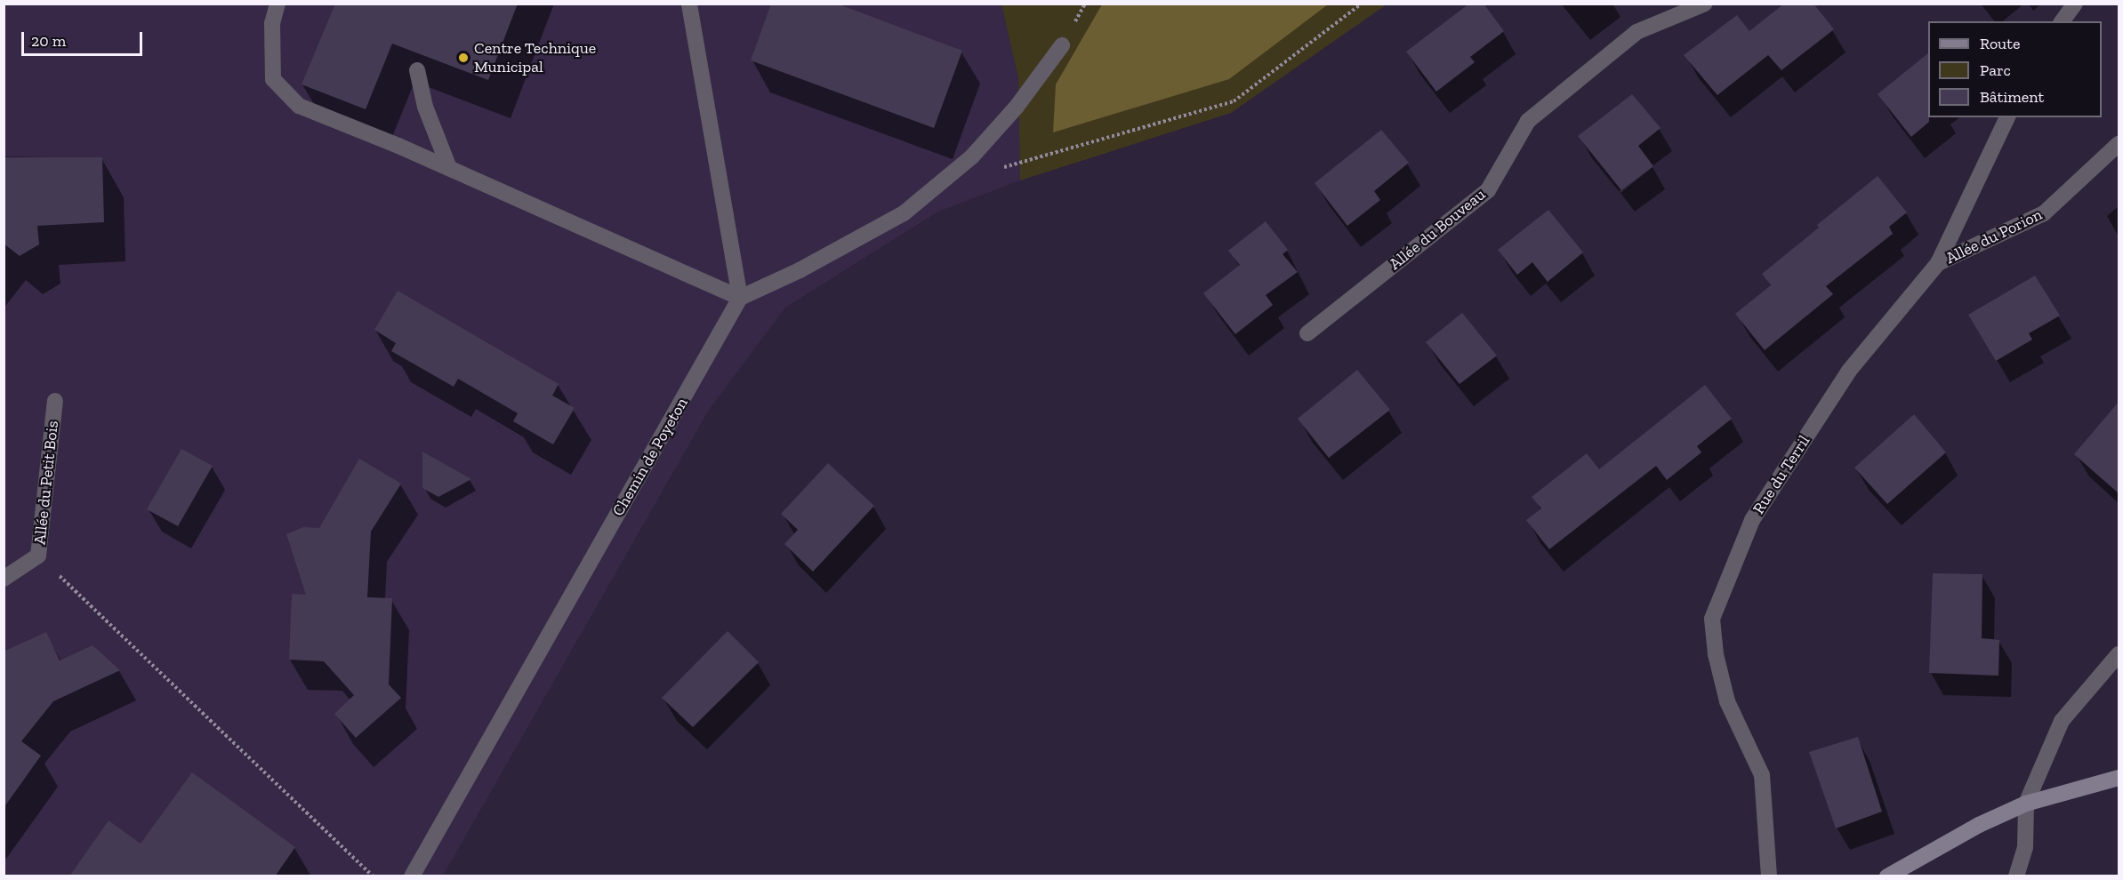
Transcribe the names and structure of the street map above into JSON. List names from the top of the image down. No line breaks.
{"streets":{"street":["Allée du Bouveau","Allée du Porion","Chemin de Poyeton","Rue du Terril","Allée du Petit Bois"]},"crossings":[["Allée du Porion","Rue du Terril"]],"places":["Centre Technique Municipal"],"legend":["Route","Parc","Bâtiment"],"scale_bar":"20 m"}
